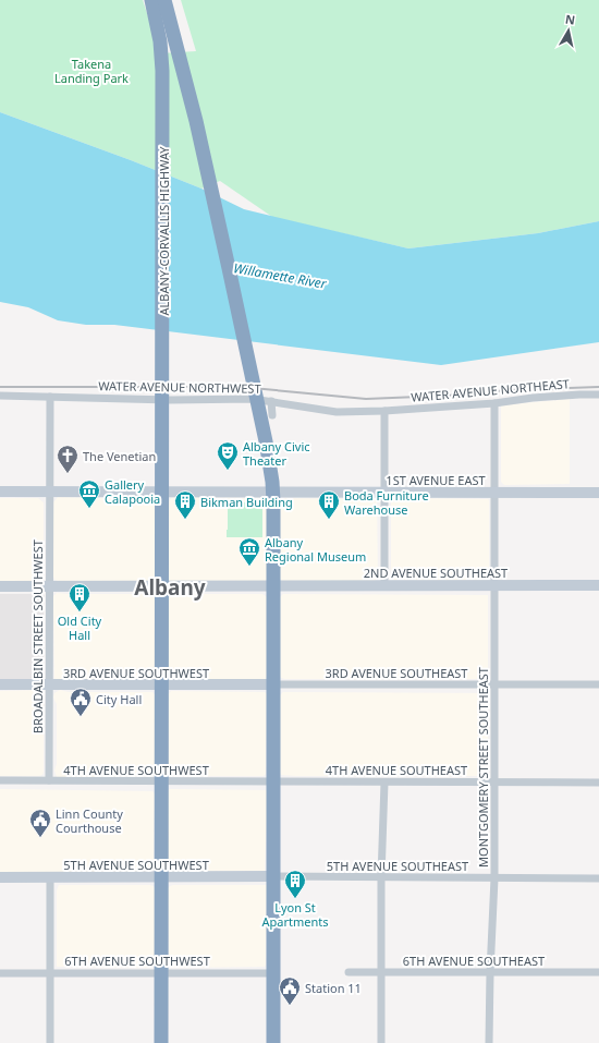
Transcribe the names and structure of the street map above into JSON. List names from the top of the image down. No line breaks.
{"streets":{"highway":["ALBANY-CORVALLIS HIGHWAY"],"street":["WATER AVENUE NORTHWEST","WATER AVENUE NORTHEAST","1ST AVENUE EAST","2ND AVENUE SOUTHEAST","BROADALBIN STREET SOUTHWEST","3RD AVENUE SOUTHWEST","3RD AVENUE SOUTHEAST","MONTGOMERY STREET SOUTHEAST","4TH AVENUE SOUTHWEST","4TH AVENUE SOUTHEAST","5TH AVENUE SOUTHWEST","5TH AVENUE SOUTHEAST","6TH AVENUE SOUTHWEST","6TH AVENUE SOUTHEAST"]},"crossings":[["ALBANY-CORVALLIS HIGHWAY","1ST AVENUE EAST"],["ALBANY-CORVALLIS HIGHWAY","2ND AVENUE SOUTHEAST"],["ALBANY-CORVALLIS HIGHWAY","3RD AVENUE SOUTHWEST"],["ALBANY-CORVALLIS HIGHWAY","4TH AVENUE SOUTHWEST"],["ALBANY-CORVALLIS HIGHWAY","5TH AVENUE SOUTHWEST"],["ALBANY-CORVALLIS HIGHWAY","6TH AVENUE SOUTHWEST"],["WATER AVENUE NORTHWEST","WATER AVENUE NORTHEAST"],["WATER AVENUE NORTHWEST","BROADALBIN STREET SOUTHWEST"],["WATER AVENUE NORTHEAST","MONTGOMERY STREET SOUTHEAST"],["1ST AVENUE EAST","BROADALBIN STREET SOUTHWEST"],["1ST AVENUE EAST","MONTGOMERY STREET SOUTHEAST"],["2ND AVENUE SOUTHEAST","BROADALBIN STREET SOUTHWEST"],["2ND AVENUE SOUTHEAST","MONTGOMERY STREET SOUTHEAST"],["BROADALBIN STREET SOUTHWEST","3RD AVENUE SOUTHWEST"],["BROADALBIN STREET SOUTHWEST","4TH AVENUE SOUTHWEST"],["3RD AVENUE SOUTHWEST","3RD AVENUE SOUTHEAST"],["3RD AVENUE SOUTHEAST","MONTGOMERY STREET SOUTHEAST"],["MONTGOMERY STREET SOUTHEAST","4TH AVENUE SOUTHEAST"],["MONTGOMERY STREET SOUTHEAST","5TH AVENUE SOUTHEAST"],["MONTGOMERY STREET SOUTHEAST","6TH AVENUE SOUTHEAST"],["4TH AVENUE SOUTHWEST","4TH AVENUE SOUTHEAST"],["5TH AVENUE SOUTHWEST","5TH AVENUE SOUTHEAST"]],"districts":["Albany"],"water":["Willamette River"],"parks":["Takena Landing Park"],"places":{"theatre":["Albany Civic Theater"],"church":["The Venetian"],"museum":["Gallery Calapooia","Albany Regional Museum"],"building":["Bikman Building","Boda Furniture Warehouse","Old City Hall","Lyon St Apartments"],"public building":["City Hall","Linn County Courthouse","Station 11"]},"north":"top"}
